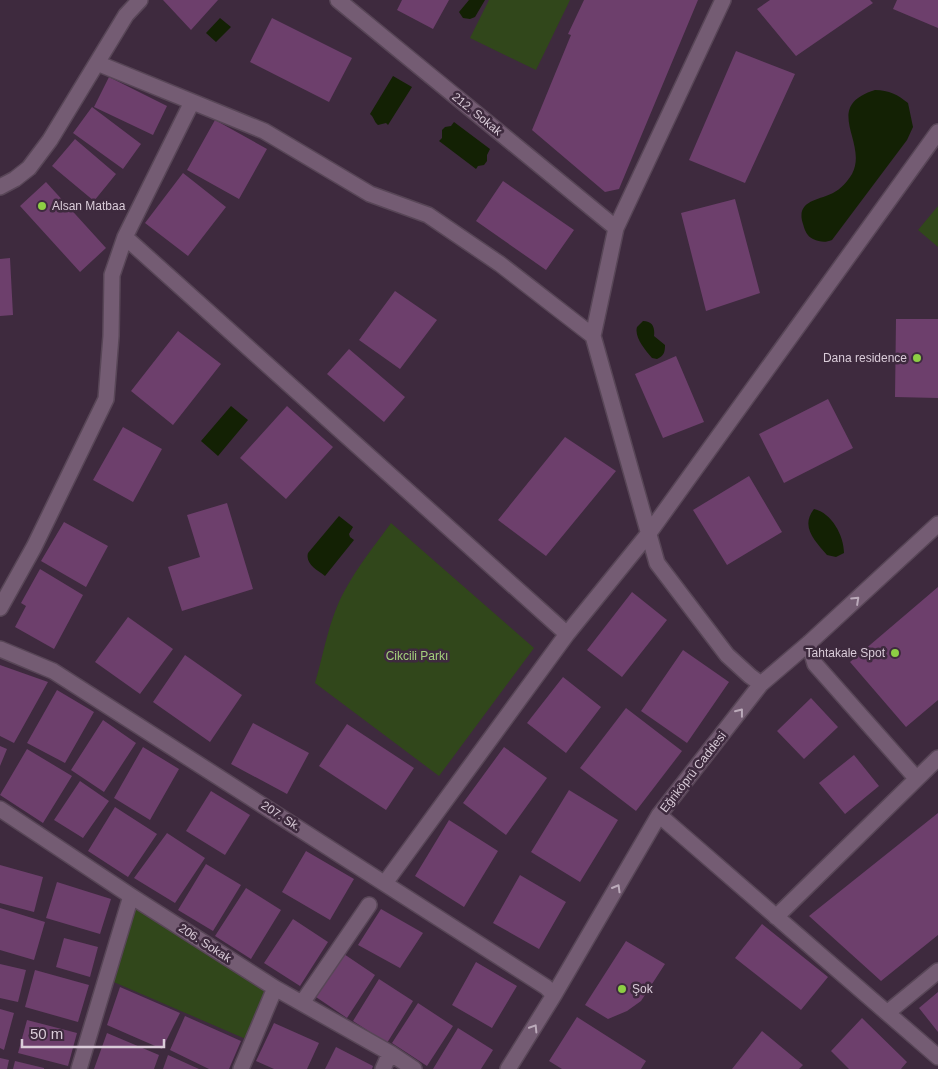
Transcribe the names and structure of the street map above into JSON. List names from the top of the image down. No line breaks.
{"streets":{"street":["212. Sokak","Eğriköprü Caddesi","207. Sk.","206. Sokak"]},"crossings":[["Eğriköprü Caddesi","207. Sk."]],"one_way":["Eğriköprü Caddesi"],"parks":["Cikcili Parkı"],"places":["Alsan Matbaa","Dana residence","Tahtakale Spot","Şok"],"scale_bar":"50 m"}
